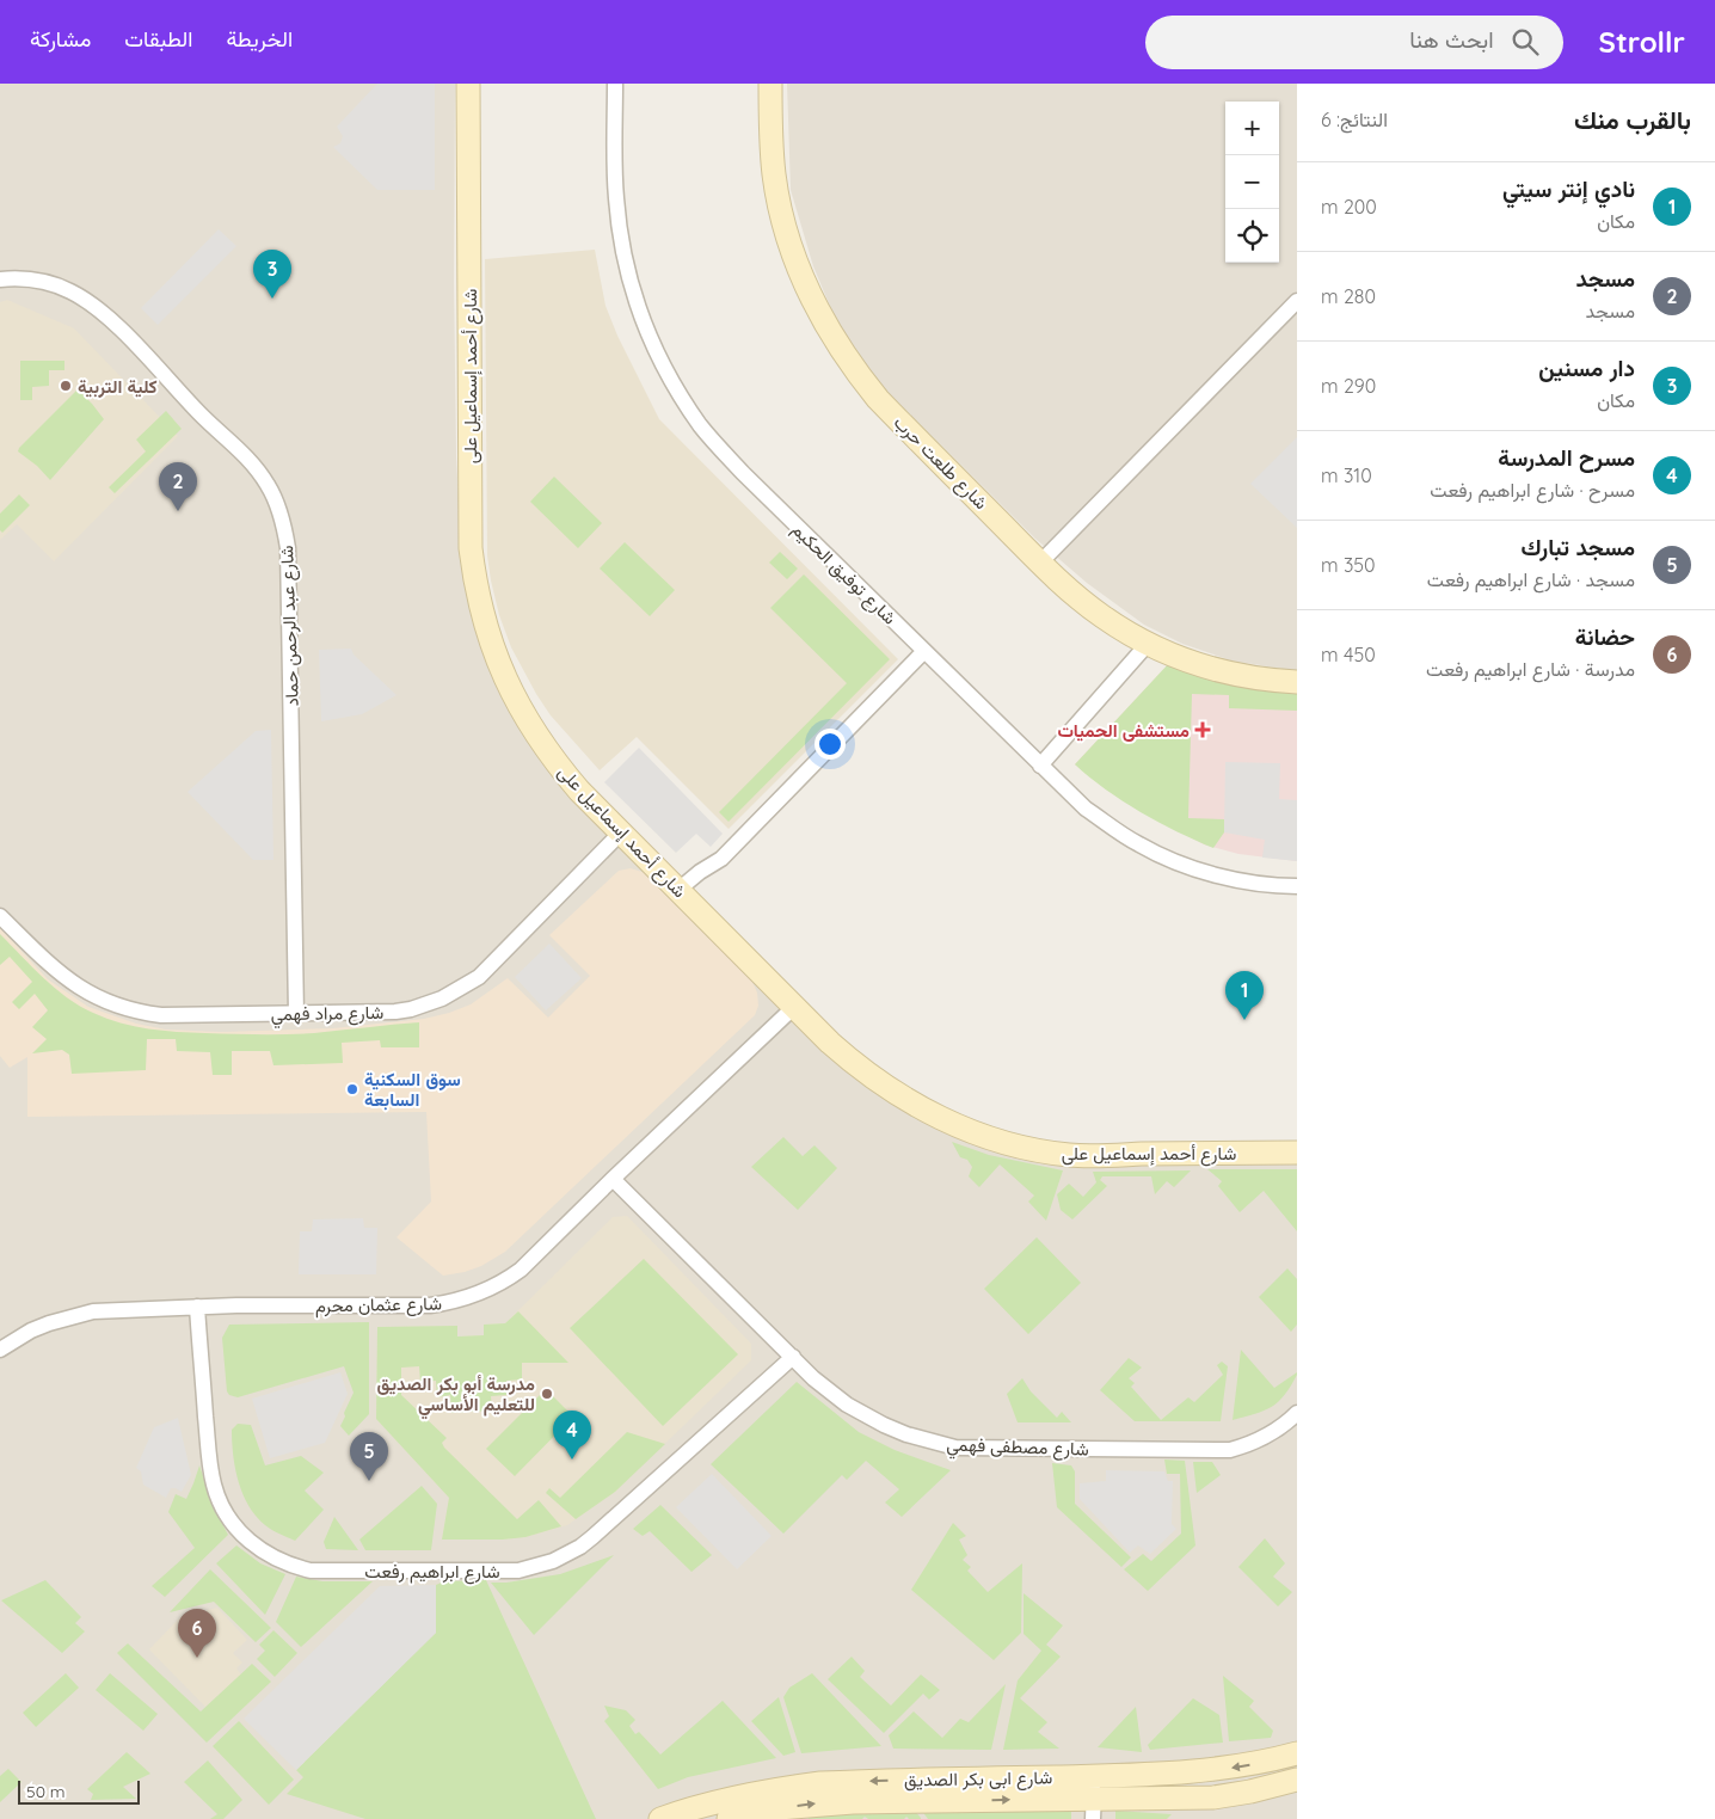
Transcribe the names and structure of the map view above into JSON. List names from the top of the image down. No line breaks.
{"streets":{"street":["شارع أحمد إسماعيل على","شارع طلعت حرب","شارع توفيق الحكيم","شارع عبد الرحمن حماد","شارع مراد فهمي","شارع عثمان محرم","شارع مصطفى فهمي","شارع ابراهيم رفعت","شارع ابى بكر الصديق"]},"crossings":[["شارع أحمد إسماعيل على","شارع مراد فهمي"],["شارع أحمد إسماعيل على","شارع عثمان محرم"],["شارع عبد الرحمن حماد","شارع مراد فهمي"],["شارع عثمان محرم","شارع مصطفى فهمي"],["شارع عثمان محرم","شارع ابراهيم رفعت"],["شارع مصطفى فهمي","شارع ابراهيم رفعت"]],"places":{"other":["كلية التربية","سوق السكنية السابعة","مدرسة أبو بكر الصديق للتعليم الأساسي"],"health":["مستشفى الحميات"]},"scale_bar":"50 m","page":{"header":"Strollr","search":"ابحث هنا","nav":["الخريطة","الطبقات","مشاركة"],"heading":["بالقرب منك","النتائج: 6"],"map_buttons":["+","−"],"list":[{"mark":"1","name":"نادي إنتر سيتي","note":"مكان","value":"200 m"},{"mark":"2","name":"مسجد","note":"مسجد","value":"280 m"},{"mark":"3","name":"دار مسنين","note":"مكان","value":"290 m"},{"mark":"4","name":"مسرح المدرسة","note":"مسرح · شارع ابراهيم رفعت","value":"310 m"},{"mark":"5","name":"مسجد تبارك","note":"مسجد · شارع ابراهيم رفعت","value":"350 m"},{"mark":"6","name":"حضانة","note":"مدرسة · شارع ابراهيم رفعت","value":"450 m"}],"pins":["3","2","1","4","5","6"],"scale":"50 m"}}
